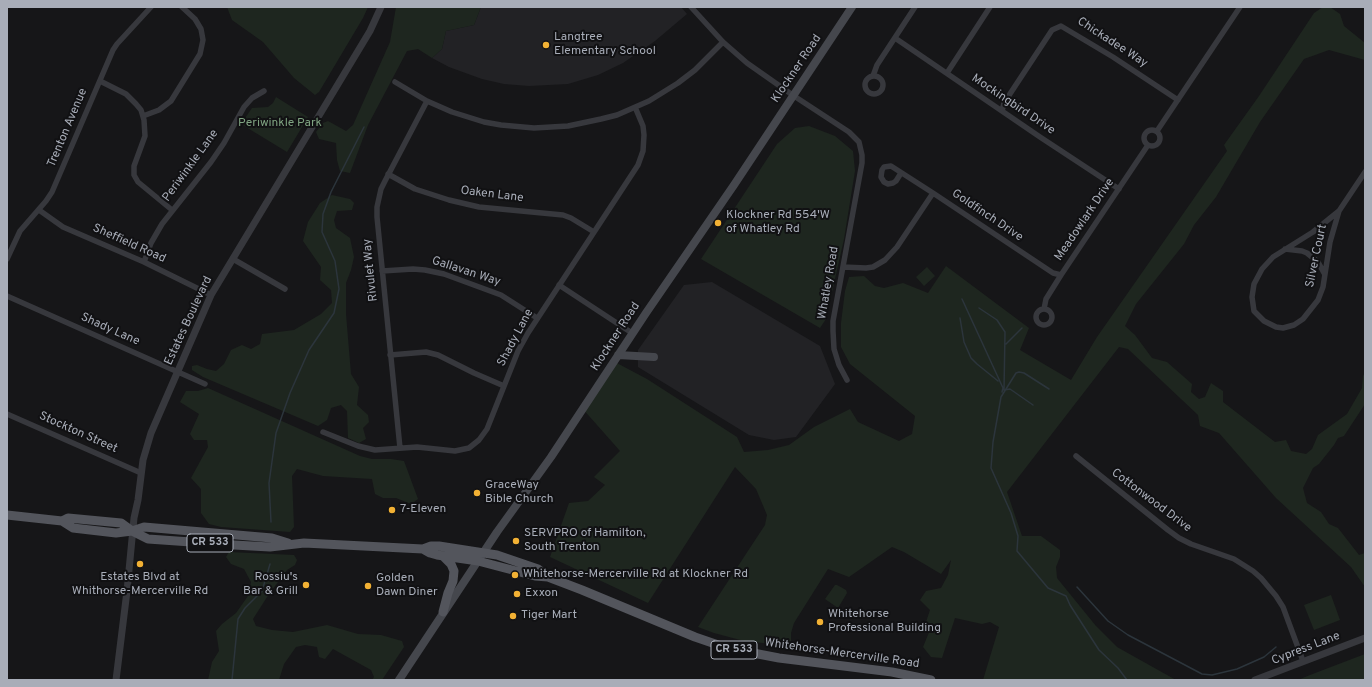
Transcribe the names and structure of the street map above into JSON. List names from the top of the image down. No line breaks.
{"streets":{"main road":["Klockner Road","CR 533","Whitehorse-Mercerville Road"],"street":["Chickadee Way","Mockingbird Drive","Trenton Avenue","Periwinkle Lane","Oaken Lane","Goldfinch Drive","Meadowlark Drive","Sheffield Road","Silver Court","Rivulet Way","Gallavan Way","Whatley Road","Estates Boulevard","Shady Lane","Stockton Street","Cottonwood Drive","Cypress Lane"]},"crossings":[["Chickadee Way","Mockingbird Drive"],["Chickadee Way","Meadowlark Drive"],["Klockner Road","Whatley Road"],["Klockner Road","Whitehorse-Mercerville Road"],["Mockingbird Drive","Meadowlark Drive"],["Trenton Avenue","Sheffield Road"],["Periwinkle Lane","Sheffield Road"],["Oaken Lane","Rivulet Way"],["Oaken Lane","Shady Lane"],["Goldfinch Drive","Meadowlark Drive"],["Sheffield Road","Estates Boulevard"],["Rivulet Way","Gallavan Way"],["Rivulet Way","Shady Lane"],["Gallavan Way","Shady Lane"],["Estates Boulevard","Shady Lane"],["Estates Boulevard","Stockton Street"],["Estates Boulevard","Whitehorse-Mercerville Road"],["Cottonwood Drive","Cypress Lane"]],"parks":["Periwinkle Park"],"places":["Langtree Elementary School","Klockner Rd 554'W of Whatley Rd","GraceWay Bible Church","7-Eleven","SERVPRO of Hamilton, South Trenton","Estates Blvd at Whithorse-Mercerville Rd","Whitehorse-Mercerville Rd at Klockner Rd","Rossiu's Bar & Grill","Golden Dawn Diner","Exxon","Tiger Mart","Whitehorse Professional Building"]}
